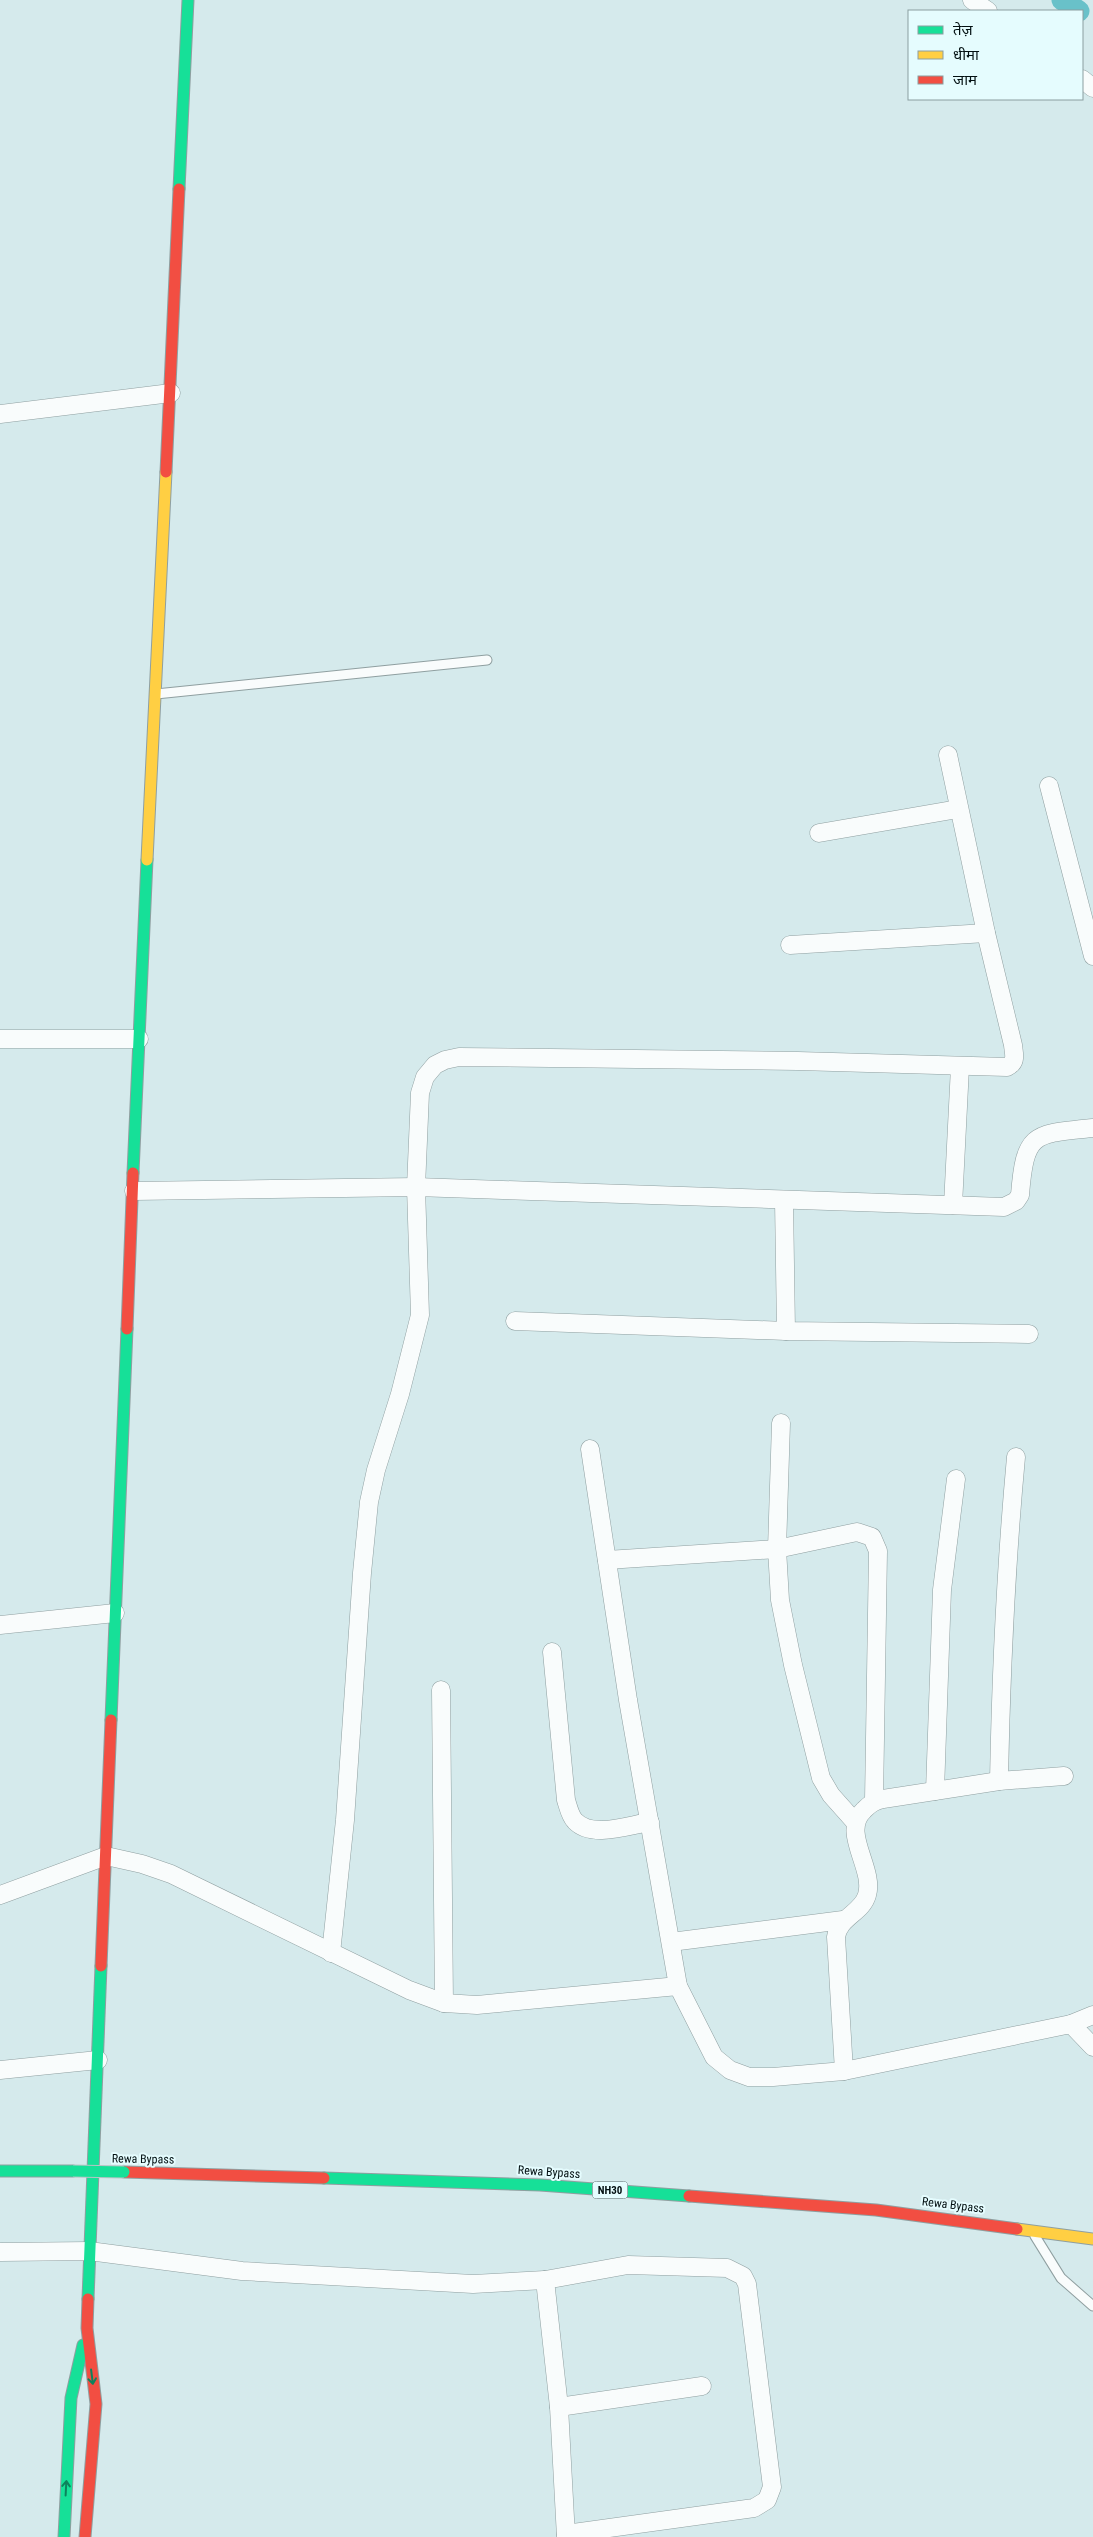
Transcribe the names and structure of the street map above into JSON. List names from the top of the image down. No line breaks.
{"streets":{"main road":["Rewa Bypass","NH30"]},"legend":["तेज़","धीमा","जाम"]}
